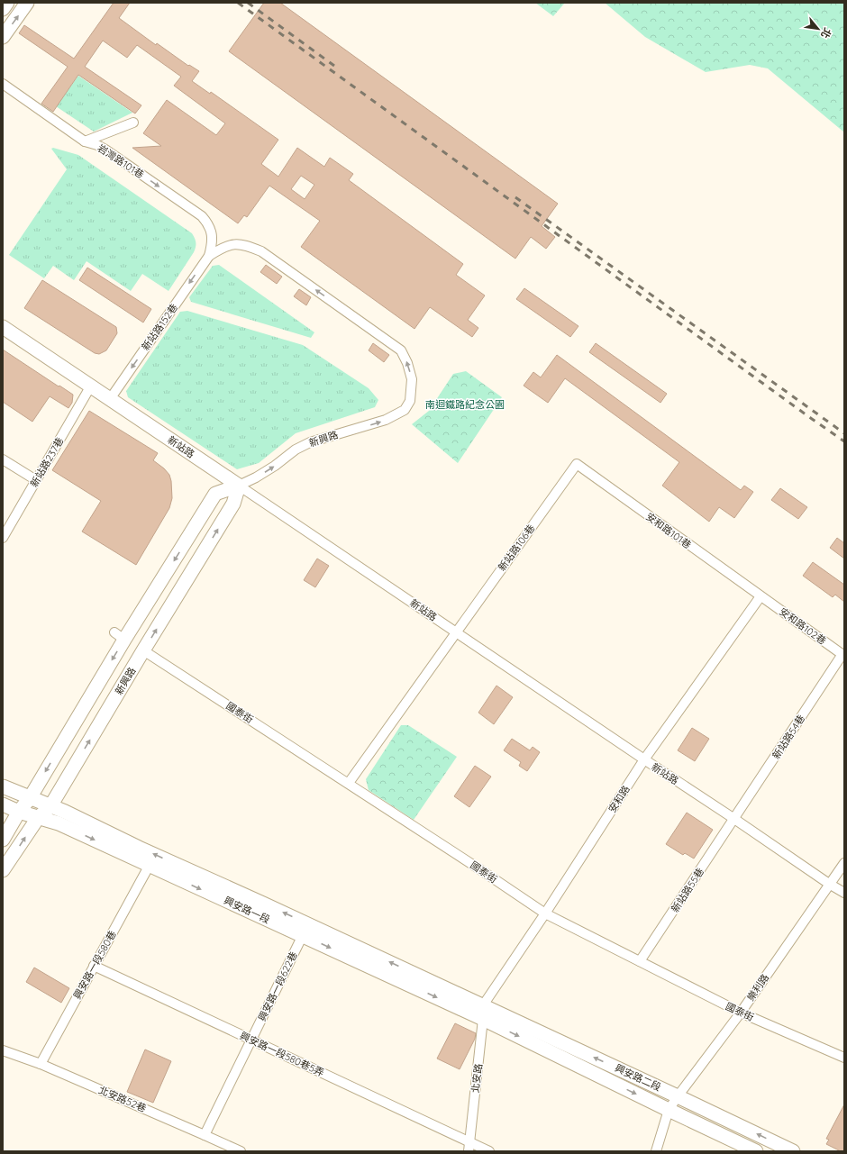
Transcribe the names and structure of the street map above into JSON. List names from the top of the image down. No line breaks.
{"streets":{"street":["岩灣路101巷","新站路152巷","新興路","新站路","新站路237巷","安和路101巷","新站路106巷","安和路102巷","國泰街","新站路54巷","安和路","新站路55巷","興安路一段","興安路一段580巷","興安路一段622巷","樂利路","興安路一段580巷5弄","興安路二段","北安路","北安路52巷"]},"crossings":[["岩灣路101巷","新站路152巷"],["岩灣路101巷","新興路"],["新站路152巷","新興路"],["新站路152巷","新站路"],["新興路","新站路"],["新興路","國泰街"],["新興路","興安路一段"],["新站路","新站路237巷"],["新站路","新站路106巷"],["新站路","新站路54巷"],["新站路","安和路"],["新站路","新站路55巷"],["新站路","樂利路"],["安和路101巷","新站路106巷"],["安和路101巷","安和路102巷"],["安和路101巷","安和路"],["新站路106巷","國泰街"],["安和路102巷","新站路54巷"],["安和路102巷","安和路"],["國泰街","安和路"],["國泰街","新站路55巷"],["國泰街","樂利路"],["新站路54巷","新站路55巷"],["安和路","興安路一段"],["安和路","興安路二段"],["安和路","北安路"],["興安路一段","興安路一段580巷"],["興安路一段","興安路一段622巷"],["興安路一段","興安路二段"],["興安路一段","北安路"],["興安路一段580巷","興安路一段580巷5弄"],["興安路一段580巷","北安路52巷"],["興安路一段622巷","興安路一段580巷5弄"],["興安路一段622巷","北安路52巷"],["樂利路","興安路二段"],["興安路一段580巷5弄","北安路"],["興安路二段","北安路"]],"one_way":["岩灣路101巷","新站路152巷"],"parks":["南迴鐵路紀念公園"],"north":"bottom right"}
